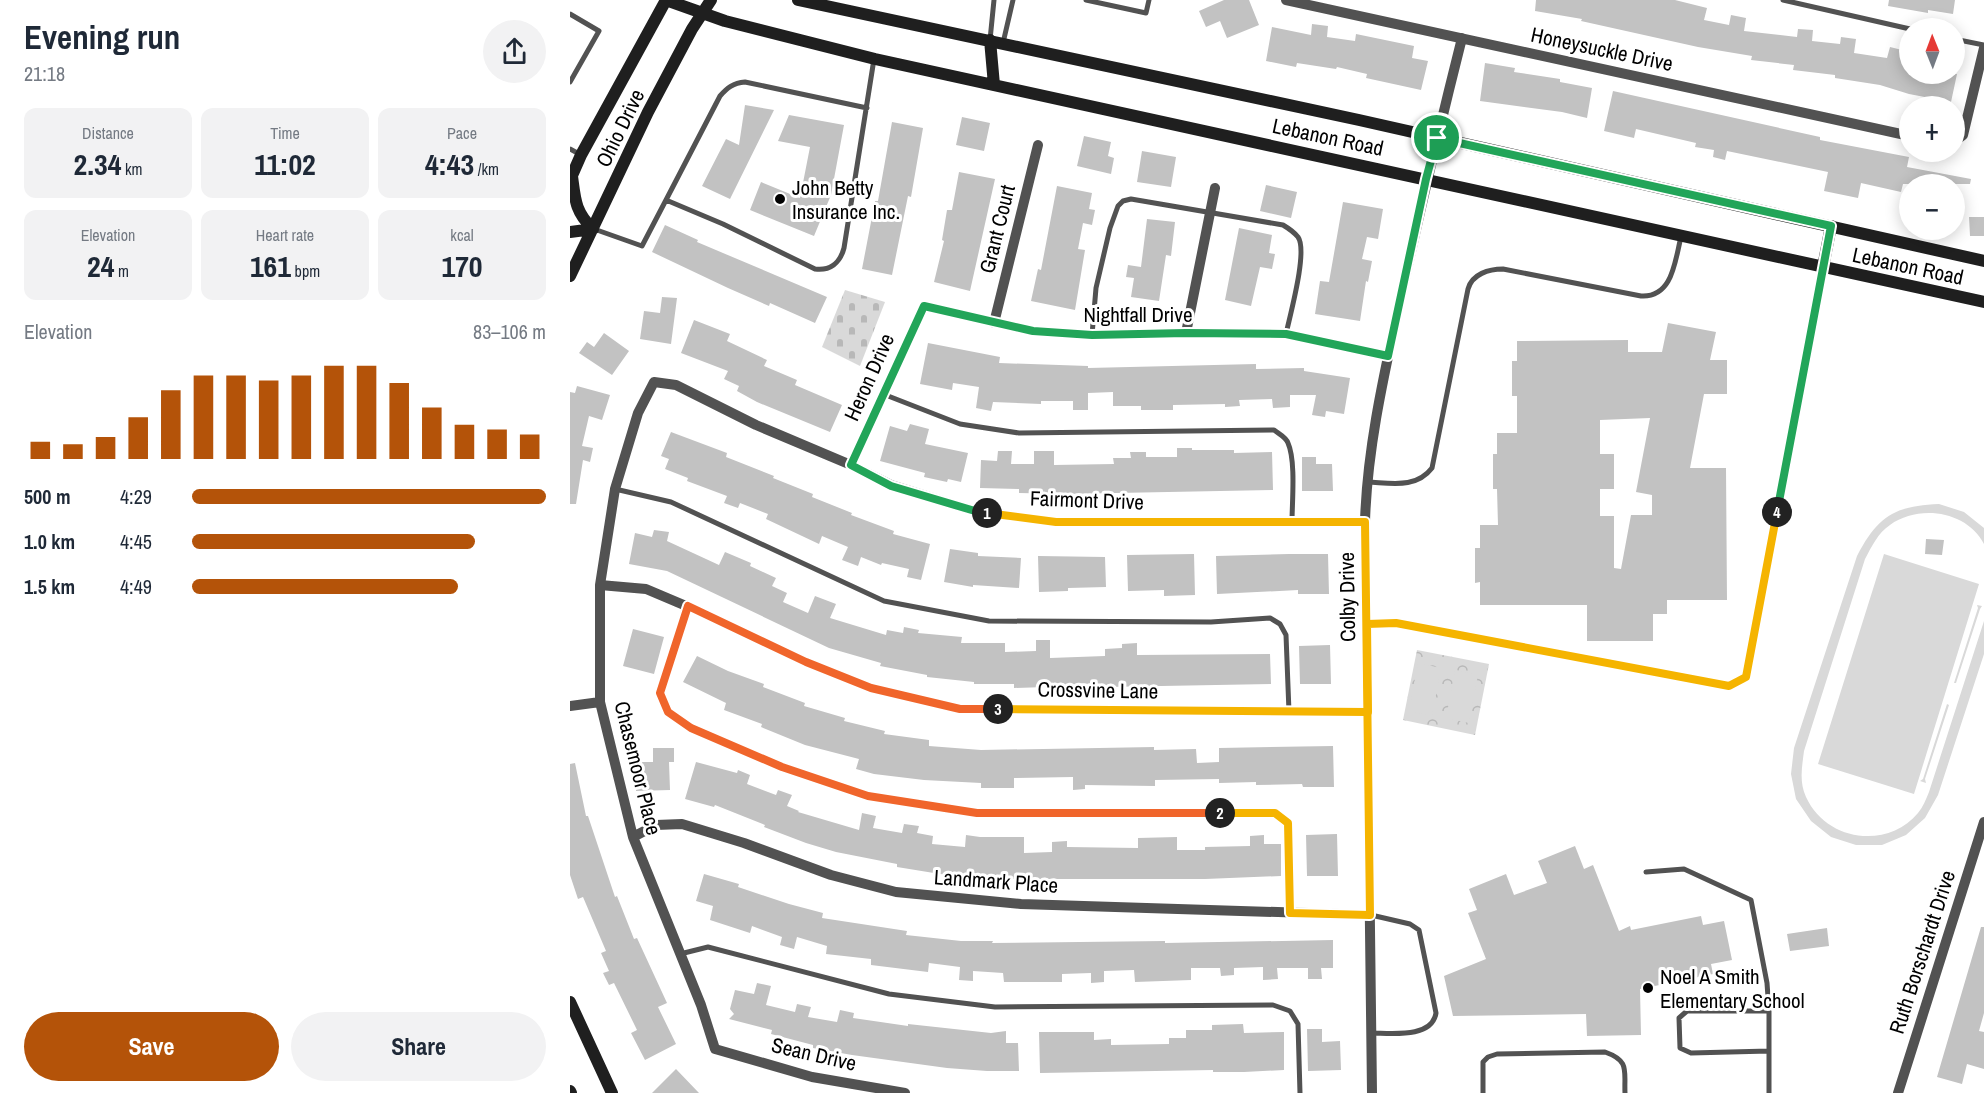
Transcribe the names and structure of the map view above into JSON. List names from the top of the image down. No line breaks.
{"streets":{"main road":["Ohio Drive","Lebanon Road"],"street":["Honeysuckle Drive","Grant Court","Nightfall Drive","Heron Drive","Fairmont Drive","Colby Drive","Crossvine Lane","Chasemoor Place","Landmark Place","Ruth Borschardt Drive","Sean Drive"]},"crossings":[["Honeysuckle Drive","Colby Drive"],["Ohio Drive","Lebanon Road"],["Lebanon Road","Colby Drive"],["Grant Court","Nightfall Drive"],["Nightfall Drive","Heron Drive"],["Nightfall Drive","Colby Drive"],["Heron Drive","Fairmont Drive"],["Fairmont Drive","Colby Drive"],["Fairmont Drive","Chasemoor Place"],["Colby Drive","Crossvine Lane"],["Colby Drive","Landmark Place"],["Crossvine Lane","Chasemoor Place"],["Chasemoor Place","Landmark Place"],["Chasemoor Place","Sean Drive"]],"places":["John Betty Insurance Inc.","Noel A Smith Elementary School"],"north":"top","page":{"heading":["Evening run","21:18"],"map_buttons":["+","−"],"stats":[["Distance","2.34 km"],["Time","11:02"],["Pace","4:43 /km"],["Elevation","24 m"],["Heart rate","161 bpm"],["kcal","170"]],"chart":["Elevation","83–106 m"],"list":[{"name":"500 m","note":"4:29"},{"name":"1.0 km","note":"4:45"},{"name":"1.5 km","note":"4:49"}],"pins":["4","1","3","2"],"buttons":["Save","Share"]}}
